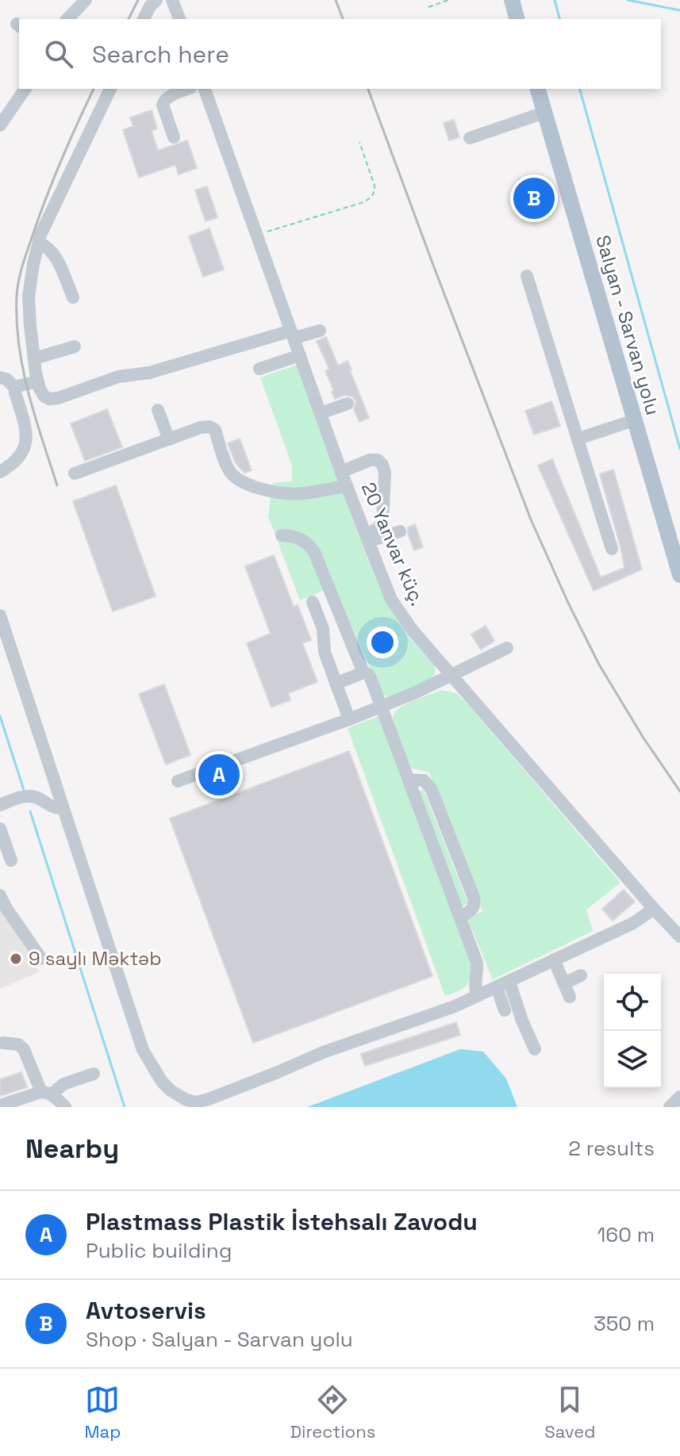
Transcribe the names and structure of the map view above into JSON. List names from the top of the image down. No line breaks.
{"streets":{"main road":["Salyan - Sarvan yolu"],"street":["20 Yanvar küç."]},"places":["9 saylı Məktəb"],"page":{"search":"Search here","pins":["B","A"],"heading":["Nearby","2 results"],"list":[{"mark":"A","name":"Plastmass Plastik İstehsalı Zavodu","note":"Public building","value":"160 m"},{"mark":"B","name":"Avtoservis","note":"Shop · Salyan - Sarvan yolu","value":"350 m"}],"nav":["Map","Directions","Saved"]}}
